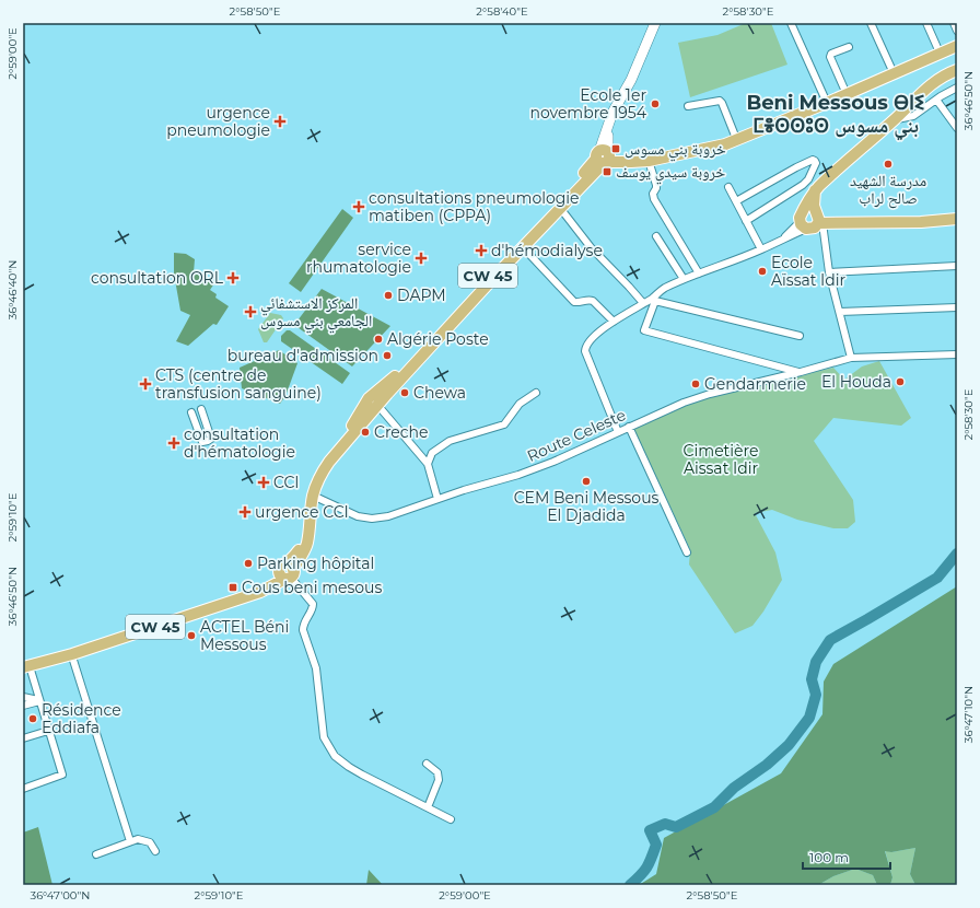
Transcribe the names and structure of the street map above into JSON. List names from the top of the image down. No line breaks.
{"streets":{"main road":["CW 45"],"street":["Route Celeste"]},"crossings":[["CW 45","Route Celeste"]],"districts":["Beni Messous ⴱⵏⵉ ⵎⴻⵙⵙⵓⵙ بني مسوس"],"parks":["Cimetière Aissat Idir"],"places":{"other":["Ecole 1er novembre 1954","مدرسة الشهيد صالح لراب","Ecole Aïssat Idir","DAPM","Algérie Poste","bureau d'admission","El Houda","Gendarmerie","Chewa","Creche","CEM Beni Messous El Djadida","Parking hôpital","ACTEL Béni Messous","Résidence Eddiafa"],"health":["urgence pneumologie","consultations pneumologie matiben (CPPA)","d'hémodialyse","service rhumatologie","consultation ORL","المركز الاستشفائي الجامعي بني مسوس","CTS (centre de transfusion sanguine)","consultation d'hématologie","CCI","urgence CCI"],"transit":["خروبة بني مسوس","خروبة سيدي يوسف","Cous beni mesous"]},"scale_bar":"100 m","coordinates":["2°58'50\"E","2°58'40\"E","2°58'30\"E","2°59'00\"E","36°46'50\"N","36°46'40\"N","2°59'10\"E","36°47'10\"N","36°47'00\"N"]}
